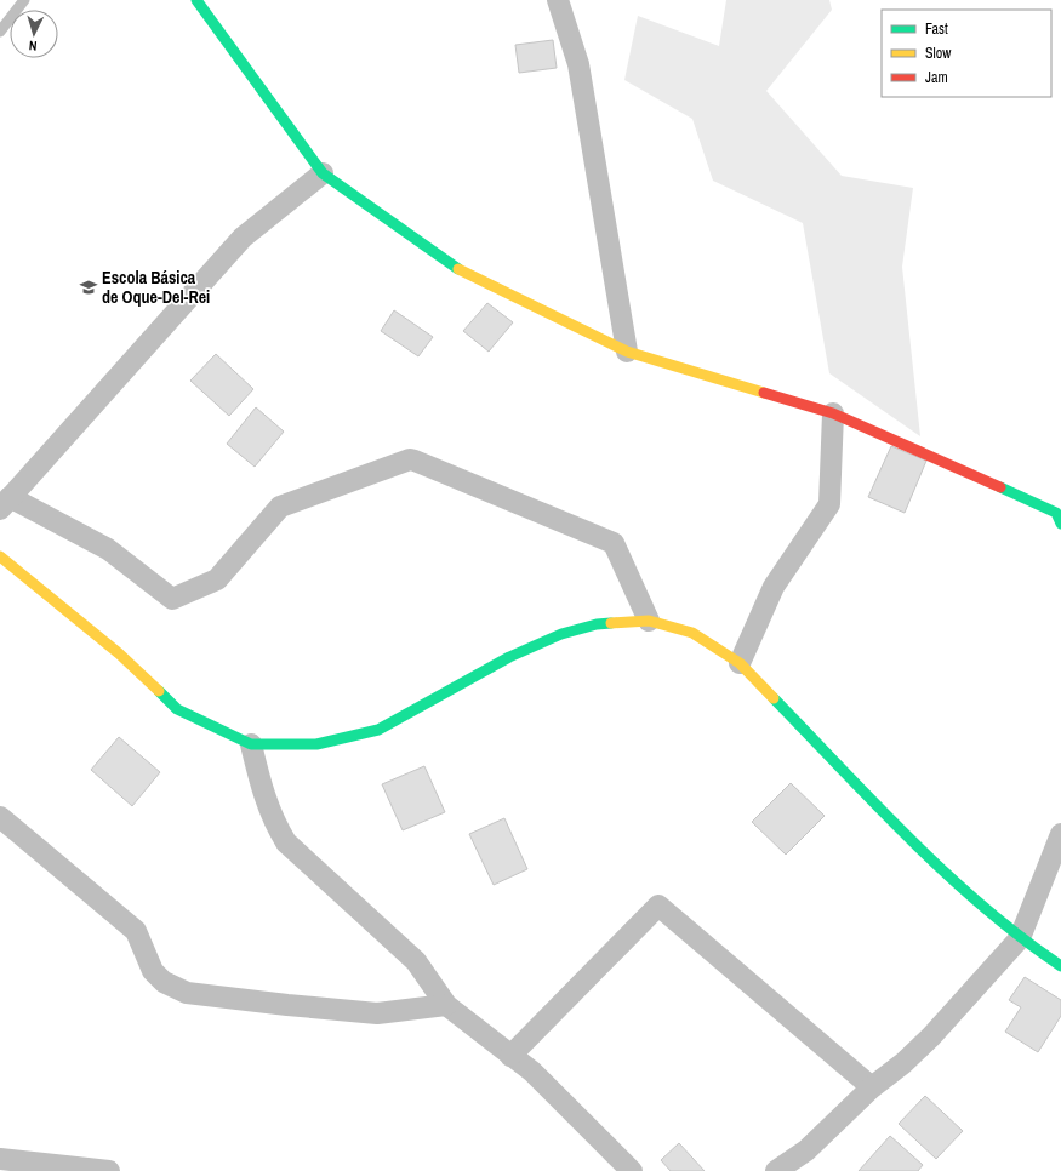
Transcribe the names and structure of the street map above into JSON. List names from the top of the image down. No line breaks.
{"places":{"school or university":["Escola Básica de Oque-Del-Rei"]},"legend":["Fast","Slow","Jam"],"north":"bottom"}
